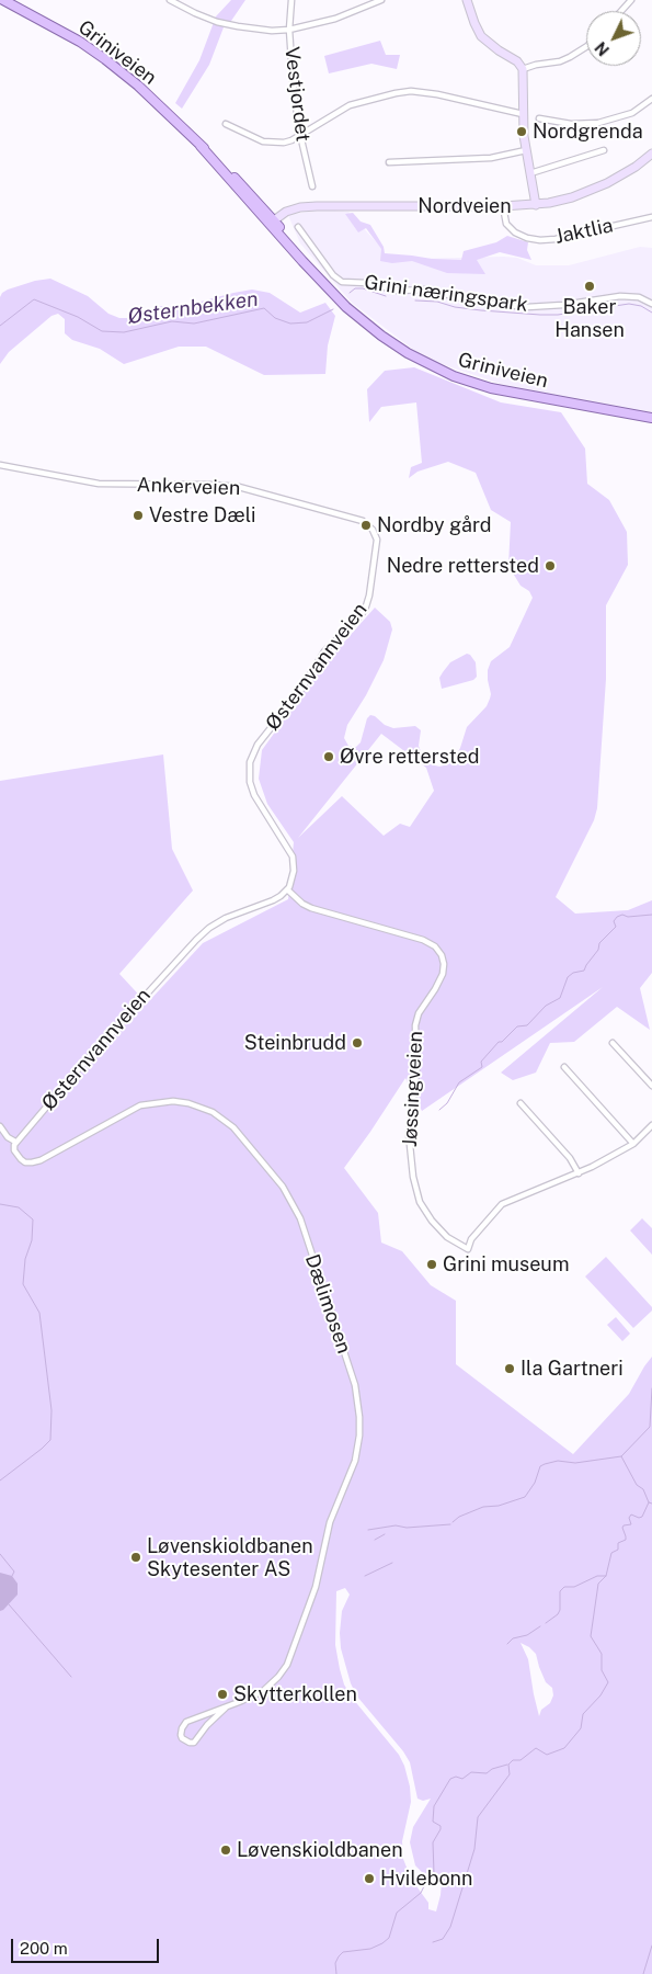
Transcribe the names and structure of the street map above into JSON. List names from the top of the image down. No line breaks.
{"streets":{"main road":["Griniveien","Nordveien"],"street":["Vestjordet","Jaktlia","Grini næringspark","Ankerveien","Østernvannveien","Jøssingveien","Dælimosen"]},"crossings":[["Griniveien","Nordveien"],["Nordveien","Jaktlia"],["Ankerveien","Østernvannveien"],["Østernvannveien","Jøssingveien"],["Østernvannveien","Dælimosen"]],"water":["Østernbekken"],"places":["Nordgrenda","Baker Hansen","Vestre Dæli","Nordby gård","Nedre rettersted","Øvre rettersted","Steinbrudd","Grini museum","Ila Gartneri","Løvenskioldbanen Skytesenter AS","Skytterkollen","Løvenskioldbanen","Hvilebonn"],"scale_bar":"200 m","north":"bottom left"}
